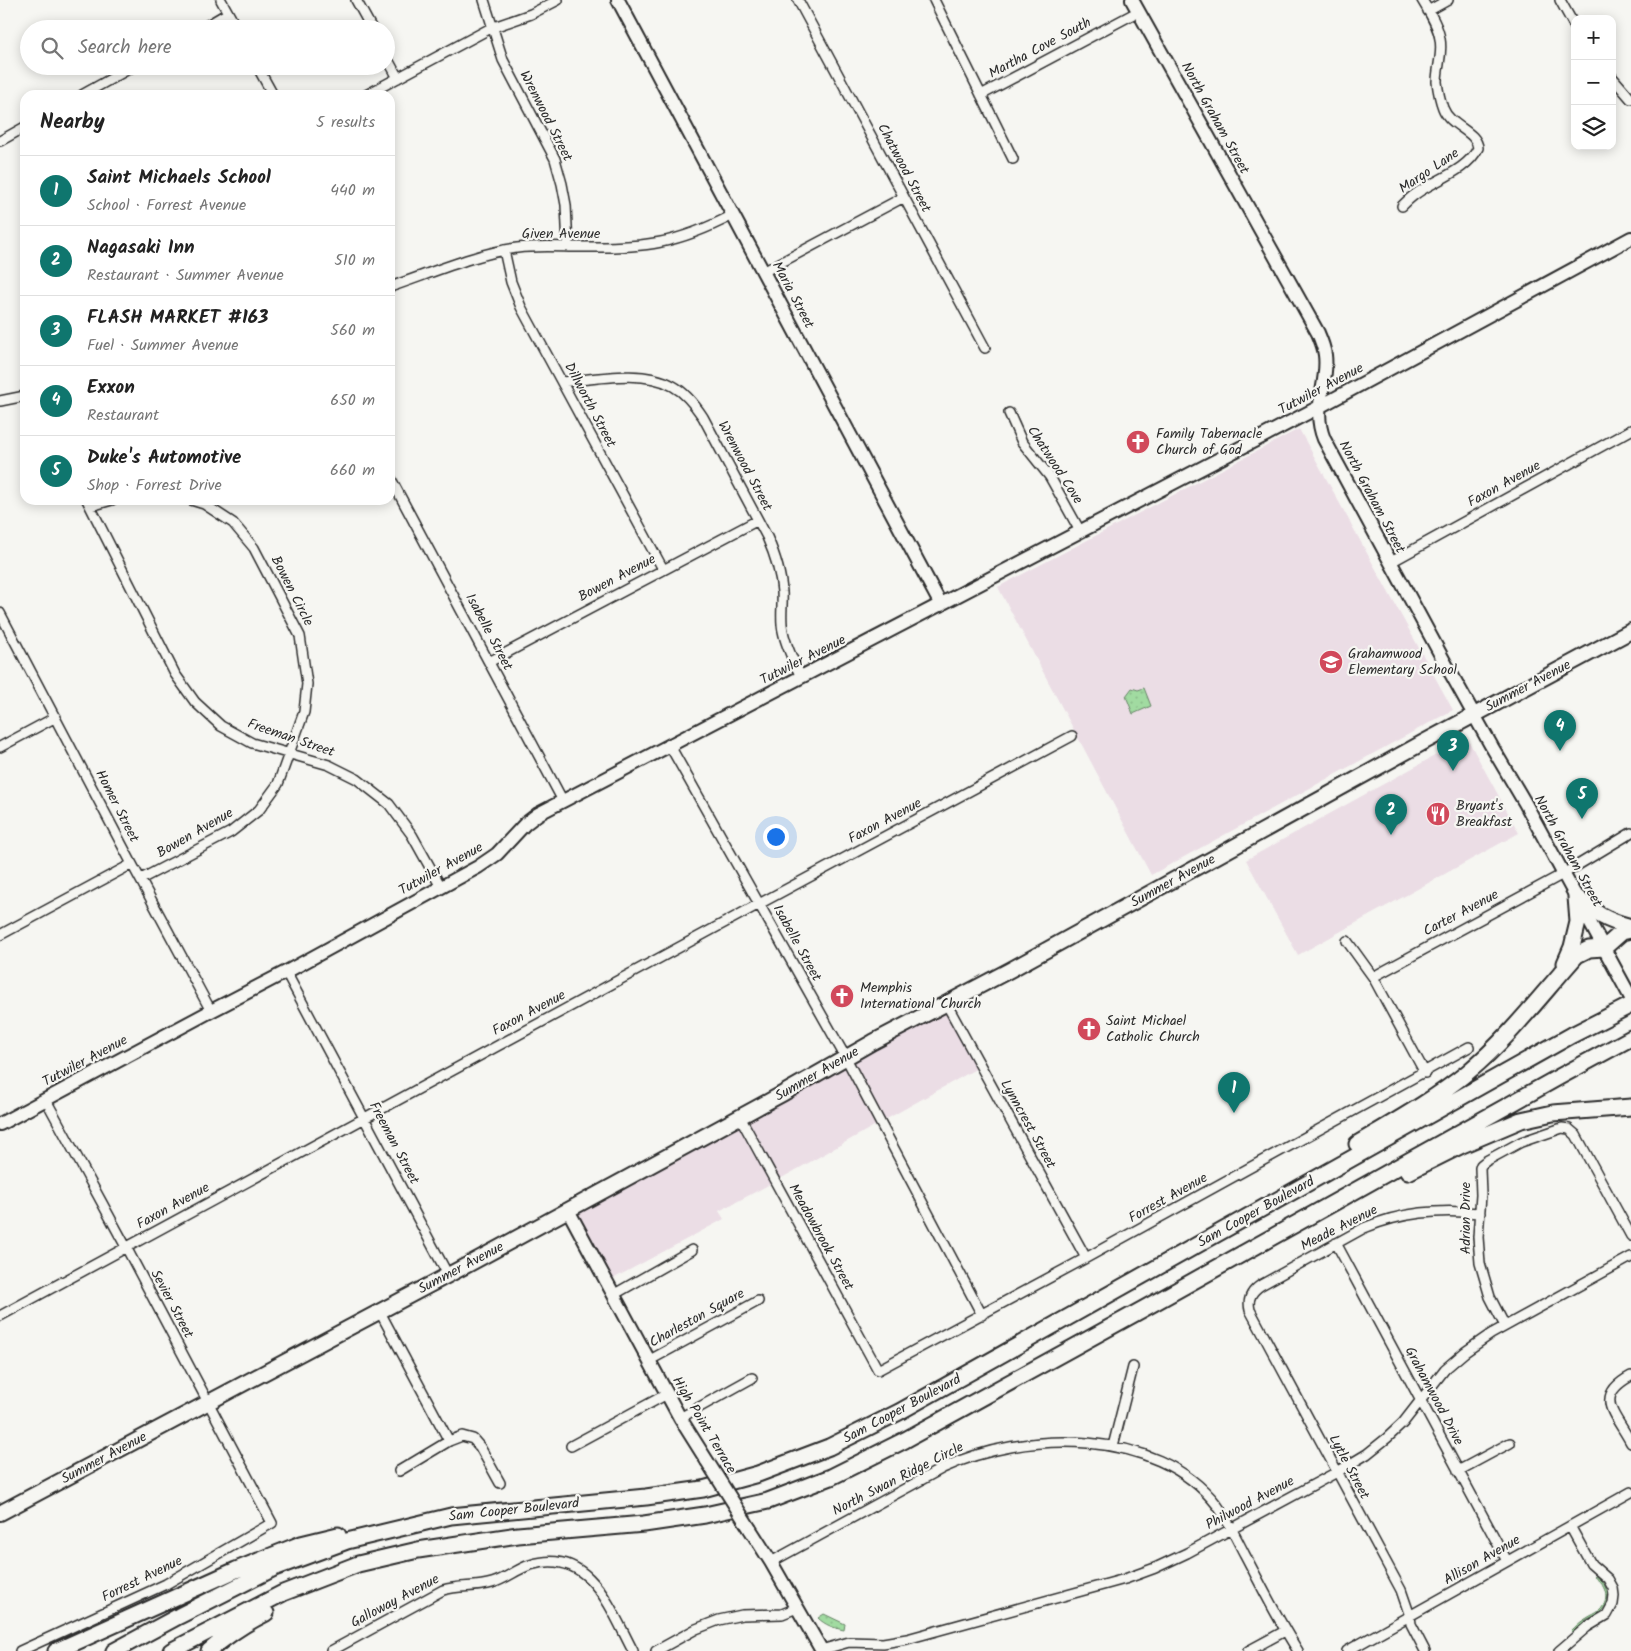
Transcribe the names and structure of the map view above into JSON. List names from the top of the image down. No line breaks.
{"streets":{"highway":["Sam Cooper Boulevard"],"main road":["Summer Avenue"],"street":["Martha Cove South","Wrenwood Street","North Graham Street","Chatwood Street","Margo Lane","Given Avenue","Maria Street","Tutwiler Avenue","Dillworth Street","Chatwood Cove","Faxon Avenue","Bowen Avenue","Bowen Circle","Isabelle Street","Freeman Street","Homer Street","Carter Avenue","Lynncrest Street","Forrest Avenue","Adrian Drive","Meade Avenue","Meadowbrook Street","Sevier Street","Charleston Square","Grahamwood Drive","High Point Terrace","Lytle Street","North Swan Ridge Circle","Philwood Avenue","Allison Avenue","Galloway Avenue"]},"crossings":[["Martha Cove South","North Graham Street"],["Wrenwood Street","Given Avenue"],["Wrenwood Street","Tutwiler Avenue"],["Wrenwood Street","Dillworth Street"],["Wrenwood Street","Bowen Avenue"],["North Graham Street","Tutwiler Avenue"],["North Graham Street","Faxon Avenue"],["North Graham Street","Summer Avenue"],["North Graham Street","Carter Avenue"],["Given Avenue","Maria Street"],["Given Avenue","Dillworth Street"],["Maria Street","Tutwiler Avenue"],["Tutwiler Avenue","Chatwood Cove"],["Tutwiler Avenue","Isabelle Street"],["Tutwiler Avenue","Freeman Street"],["Tutwiler Avenue","Homer Street"],["Tutwiler Avenue","Sevier Street"],["Dillworth Street","Bowen Avenue"],["Faxon Avenue","Isabelle Street"],["Faxon Avenue","Freeman Street"],["Faxon Avenue","Sevier Street"],["Bowen Avenue","Bowen Circle"],["Bowen Avenue","Isabelle Street"],["Bowen Avenue","Freeman Street"],["Bowen Avenue","Homer Street"],["Bowen Circle","Freeman Street"],["Isabelle Street","Summer Avenue"],["Isabelle Street","Forrest Avenue"],["Summer Avenue","Freeman Street"],["Summer Avenue","Lynncrest Street"],["Summer Avenue","Meadowbrook Street"],["Summer Avenue","Sevier Street"],["Summer Avenue","High Point Terrace"],["Lynncrest Street","Forrest Avenue"],["Forrest Avenue","Meadowbrook Street"],["Forrest Avenue","Sevier Street"],["Adrian Drive","Meade Avenue"],["Adrian Drive","Philwood Avenue"],["Meade Avenue","Grahamwood Drive"],["Meade Avenue","Lytle Street"],["Charleston Square","High Point Terrace"],["Grahamwood Drive","Philwood Avenue"],["Grahamwood Drive","Allison Avenue"],["High Point Terrace","North Swan Ridge Circle"],["High Point Terrace","Philwood Avenue"],["Lytle Street","Philwood Avenue"],["Lytle Street","Allison Avenue"],["North Swan Ridge Circle","Philwood Avenue"]],"places":{"church":["Family Tabernacle Church of God","Memphis International Church","Saint Michael Catholic Church"],"school or university":["Grahamwood Elementary School"],"restaurant":["Bryant's Breakfast"]},"page":{"map_buttons":["+","−"],"search":"Search here","heading":["Nearby","5 results"],"list":[{"mark":"1","name":"Saint Michaels School","note":"School · Forrest Avenue","value":"440 m"},{"mark":"2","name":"Nagasaki Inn","note":"Restaurant · Summer Avenue","value":"510 m"},{"mark":"3","name":"FLASH MARKET #163","note":"Fuel · Summer Avenue","value":"560 m"},{"mark":"4","name":"Exxon","note":"Restaurant","value":"650 m"},{"mark":"5","name":"Duke's Automotive","note":"Shop · Forrest Drive","value":"660 m"}],"pins":["4","3","5","2","1"]}}
